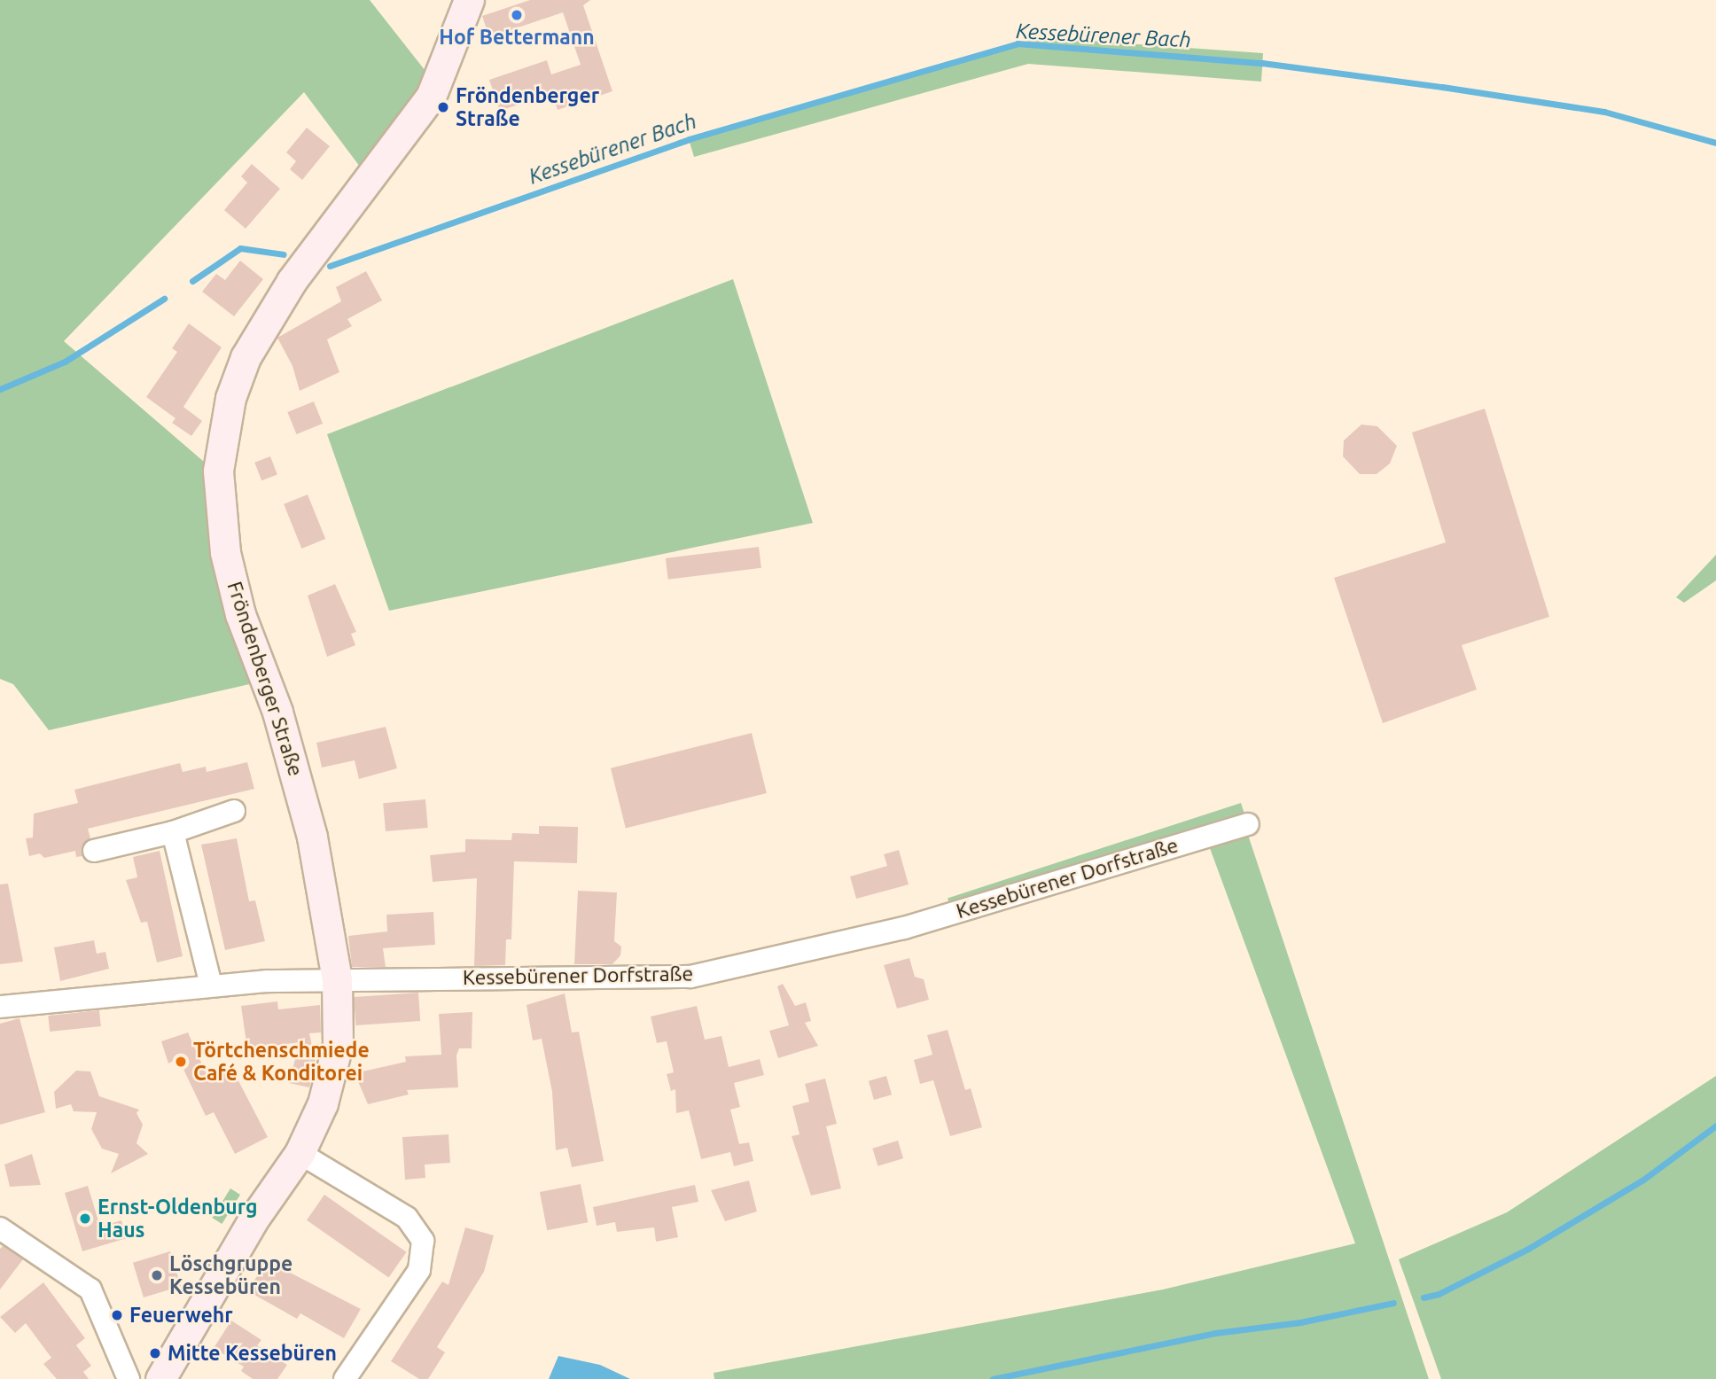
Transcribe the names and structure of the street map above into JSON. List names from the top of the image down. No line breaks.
{"streets":{"main road":["Fröndenberger Straße"],"street":["Kessebürener Dorfstraße"]},"crossings":[["Fröndenberger Straße","Kessebürener Dorfstraße"]],"water":["Kessebürener Bach"],"places":["Hof Bettermann","Fröndenberger Straße","Törtchenschmiede Café & Konditorei","Ernst-Oldenburg Haus","Löschgruppe Kessebüren","Feuerwehr","Mitte Kessebüren"]}
